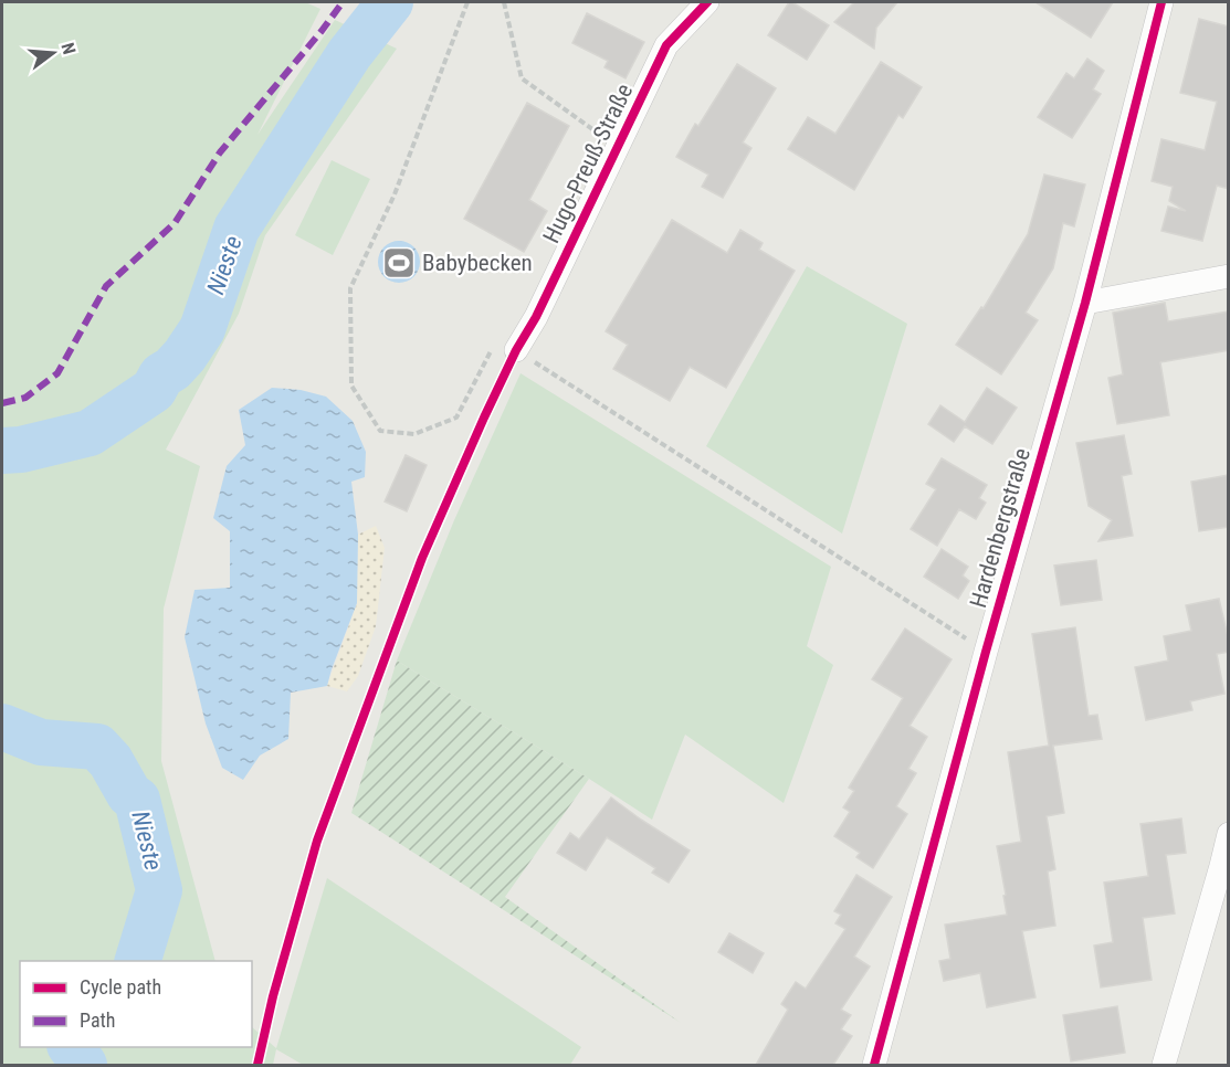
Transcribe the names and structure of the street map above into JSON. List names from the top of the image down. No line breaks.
{"streets":{"street":["Hugo-Preuß-Straße","Hardenbergstraße"]},"water":["Nieste"],"places":{"sports":["Babybecken"]},"legend":["Cycle path","Path"],"north":"right"}
